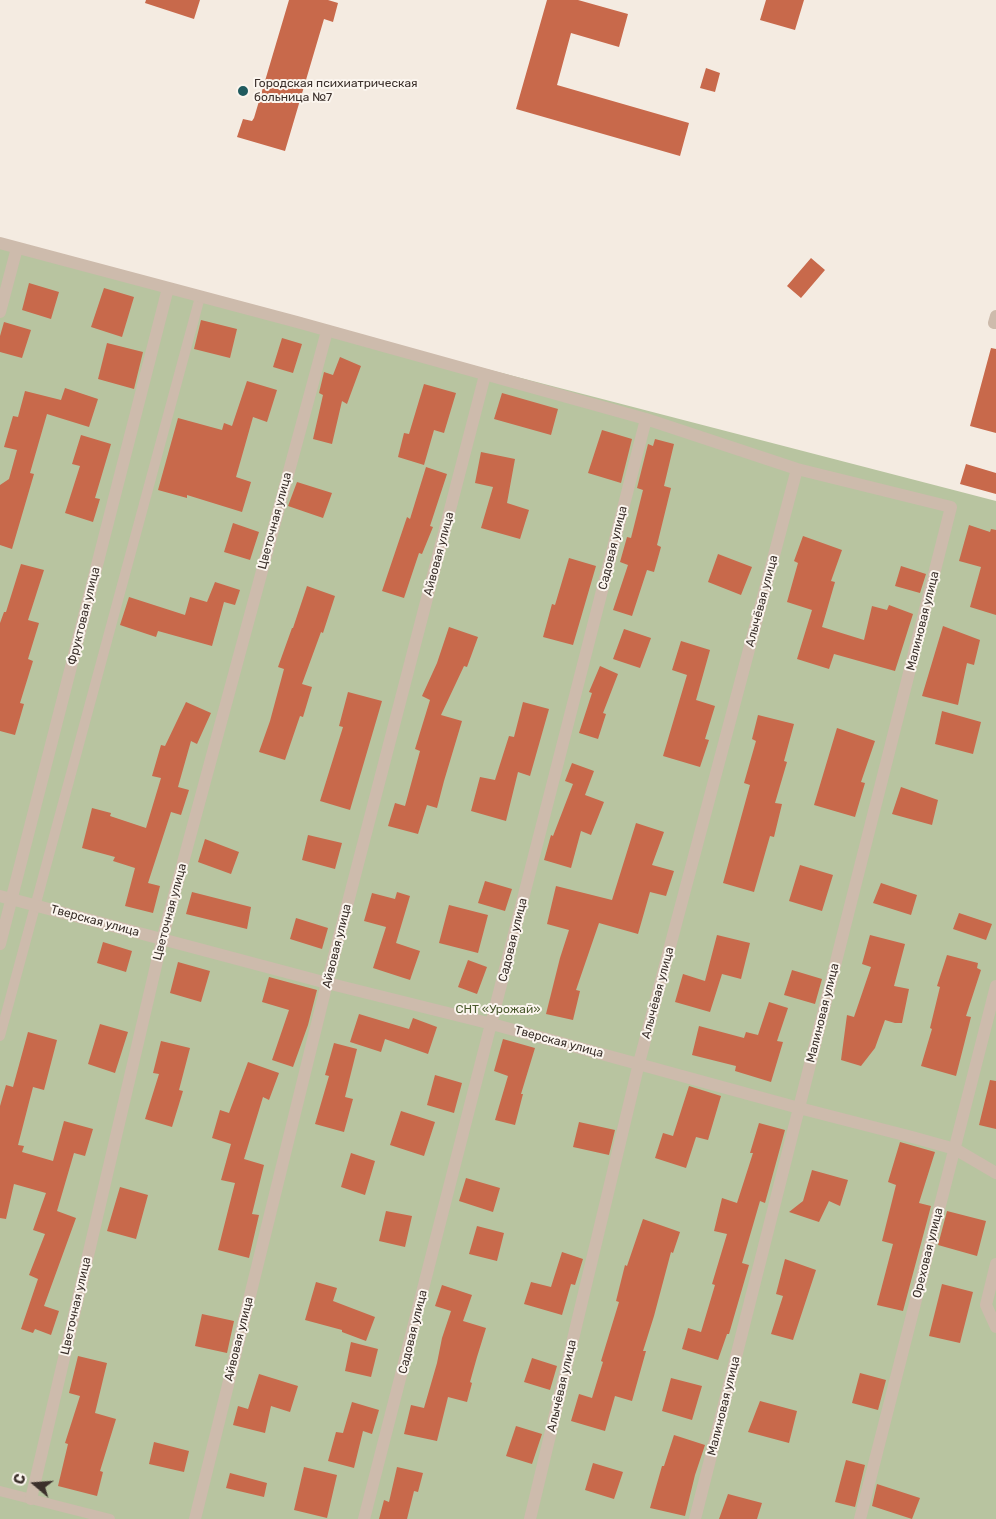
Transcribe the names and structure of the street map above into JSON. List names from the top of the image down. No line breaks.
{"streets":{"street":["Цветочная улица","Садовая улица","Айвовая улица","Алычёвая улица","Фруктовая улица","Малиновая улица","Тверская улица","Ореховая улица"]},"crossings":[["Цветочная улица","Тверская улица"],["Садовая улица","Тверская улица"],["Айвовая улица","Тверская улица"],["Алычёвая улица","Малиновая улица"],["Алычёвая улица","Тверская улица"],["Фруктовая улица","Тверская улица"],["Малиновая улица","Тверская улица"],["Тверская улица","Ореховая улица"]],"parks":["СНТ «Урожай»"],"places":["Городская психиатрическая больница №7"],"north":"left"}
